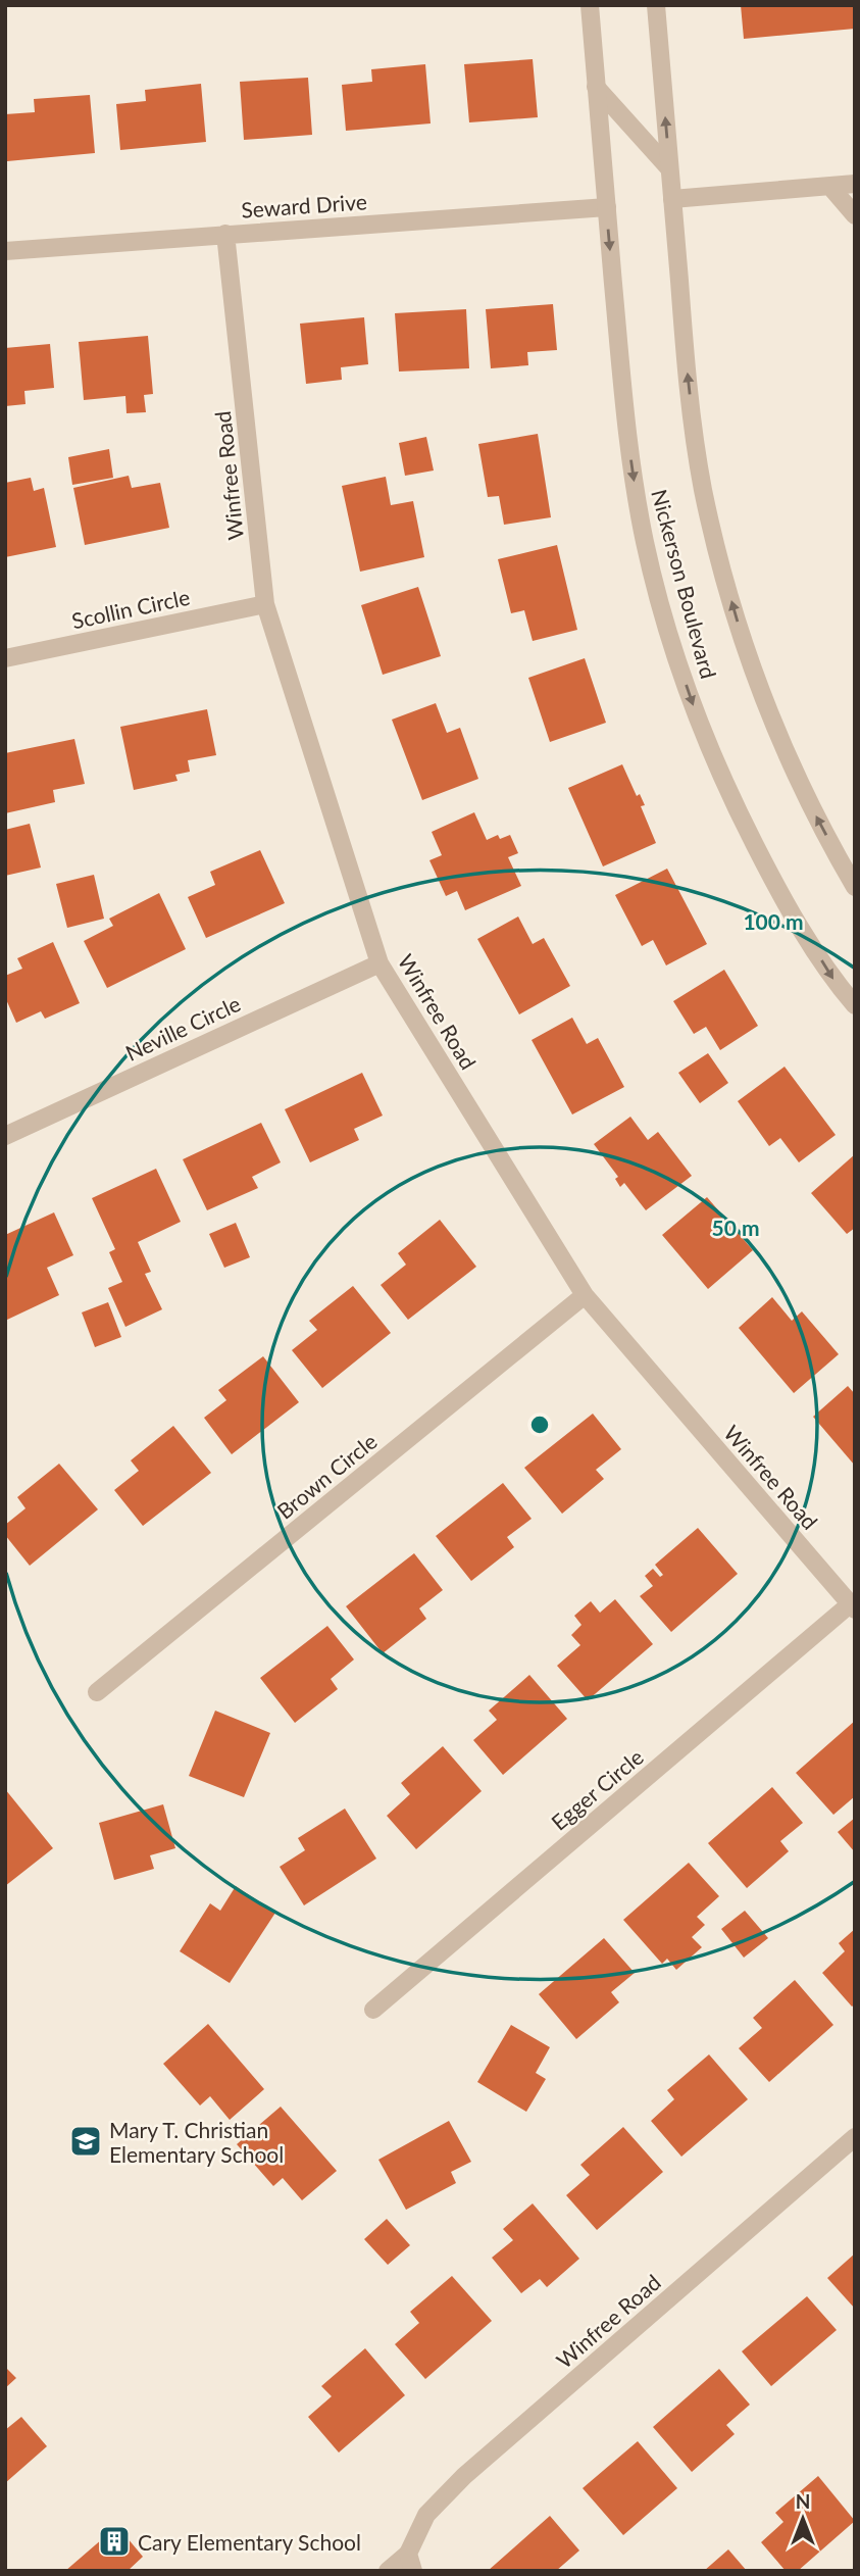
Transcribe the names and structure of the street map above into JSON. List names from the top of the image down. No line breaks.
{"streets":{"street":["Seward Drive","Winfree Road","Nickerson Boulevard","Scollin Circle","Neville Circle","Brown Circle","Egger Circle"]},"crossings":[["Seward Drive","Winfree Road"],["Seward Drive","Nickerson Boulevard"],["Winfree Road","Scollin Circle"],["Winfree Road","Neville Circle"],["Winfree Road","Brown Circle"],["Winfree Road","Egger Circle"]],"places":{"school or university":["Mary T. Christian Elementary School"],"building":["Cary Elementary School"]},"north":"top","rings":["100 m","50 m"]}
